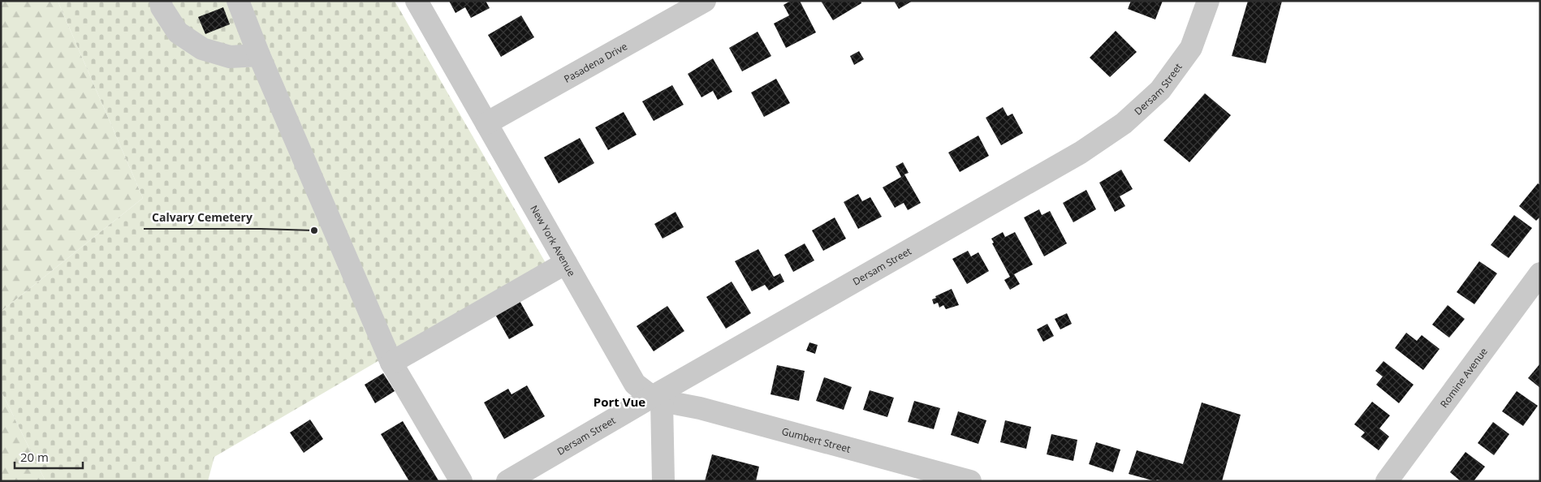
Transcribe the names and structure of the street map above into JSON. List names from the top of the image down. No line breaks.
{"streets":{"street":["Pasadena Drive","Dersam Street","New York Avenue","Romine Avenue","Gumbert Street"]},"crossings":[["Pasadena Drive","New York Avenue"],["Dersam Street","New York Avenue"],["Dersam Street","Gumbert Street"],["New York Avenue","Gumbert Street"]],"districts":["Port Vue"],"places":["Calvary Cemetery"],"scale_bar":"20 m"}
